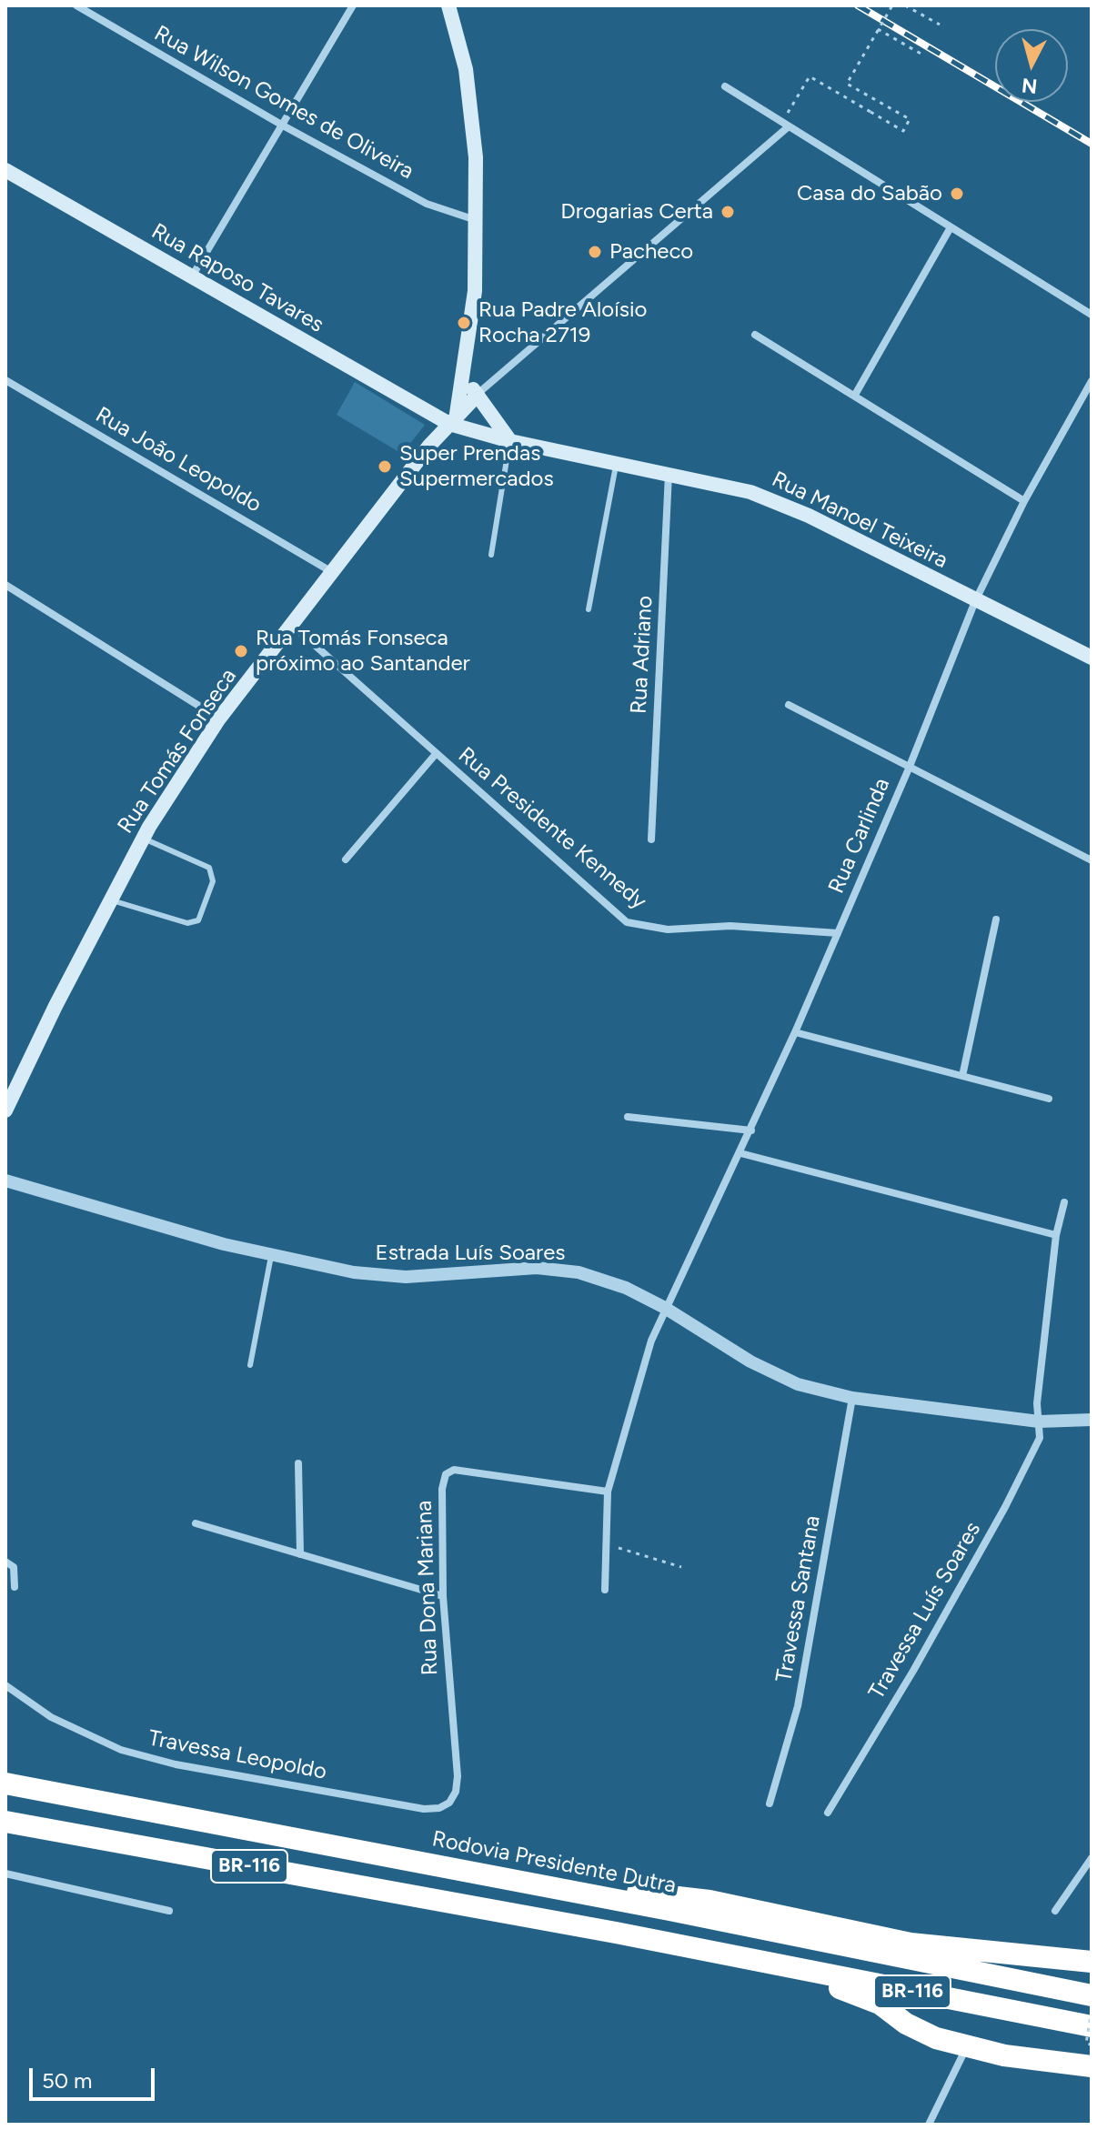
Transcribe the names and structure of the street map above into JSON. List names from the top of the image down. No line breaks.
{"streets":{"highway":["Rodovia Presidente Dutra","BR-116"],"main road":["Rua Raposo Tavares","Rua Manoel Teixeira","Rua Tomás Fonseca"],"street":["Rua Wilson Gomes de Oliveira","Rua João Leopoldo","Rua Adriano","Rua Presidente Kennedy","Rua Carlinda","Estrada Luís Soares","Rua Dona Mariana","Travessa Santana","Travessa Luís Soares","Travessa Leopoldo"]},"crossings":[["Rua Raposo Tavares","Rua Manoel Teixeira"],["Rua Raposo Tavares","Rua Tomás Fonseca"],["Rua João Leopoldo","Rua Tomás Fonseca"],["Rua Manoel Teixeira","Rua Adriano"],["Rua Manoel Teixeira","Rua Tomás Fonseca"],["Rua Manoel Teixeira","Rua Carlinda"],["Rua Tomás Fonseca","Rua Presidente Kennedy"],["Rua Presidente Kennedy","Rua Carlinda"],["Rua Carlinda","Estrada Luís Soares"],["Rua Carlinda","Rua Dona Mariana"],["Estrada Luís Soares","Travessa Santana"],["Estrada Luís Soares","Travessa Luís Soares"],["Rua Dona Mariana","Travessa Leopoldo"]],"places":["Casa do Sabão","Drogarias Certa","Pacheco","Rua Padre Aloísio Rocha 2719","Super Prendas Supermercados","Rua Tomás Fonseca próximo ao Santander"],"scale_bar":"50 m","north":"bottom"}
